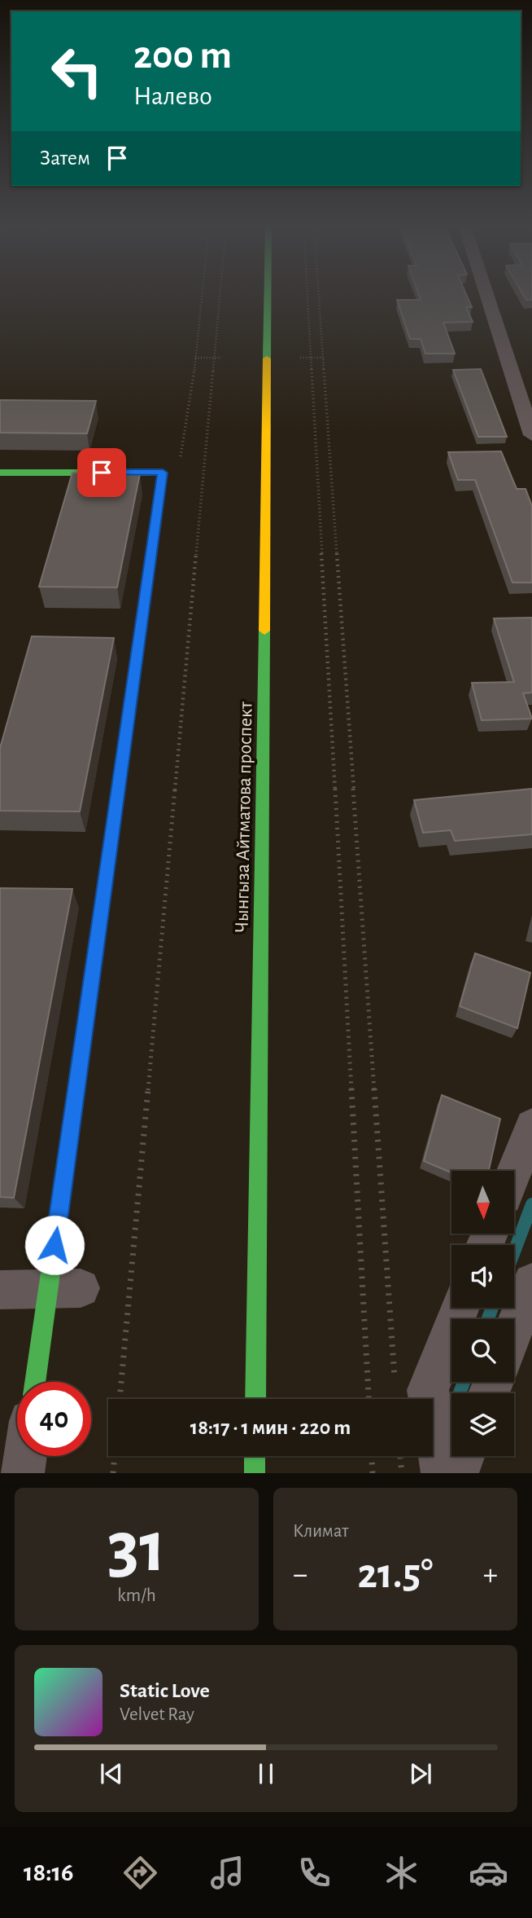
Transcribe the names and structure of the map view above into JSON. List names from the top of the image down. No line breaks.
{"streets":{"main road":["Чынгыза Айтматова проспект"]},"north":"bottom","page":{"turn":["200 m","Налево"],"then":"Затем","limit":"40","trip":"18:17 · 1 мин · 220 m","tile":[["31","km/h"],"Климат"],"heat":["−","21.5°","+"],"song":["Static Love","Velvet Ray"],"tabs":"18:16"}}
